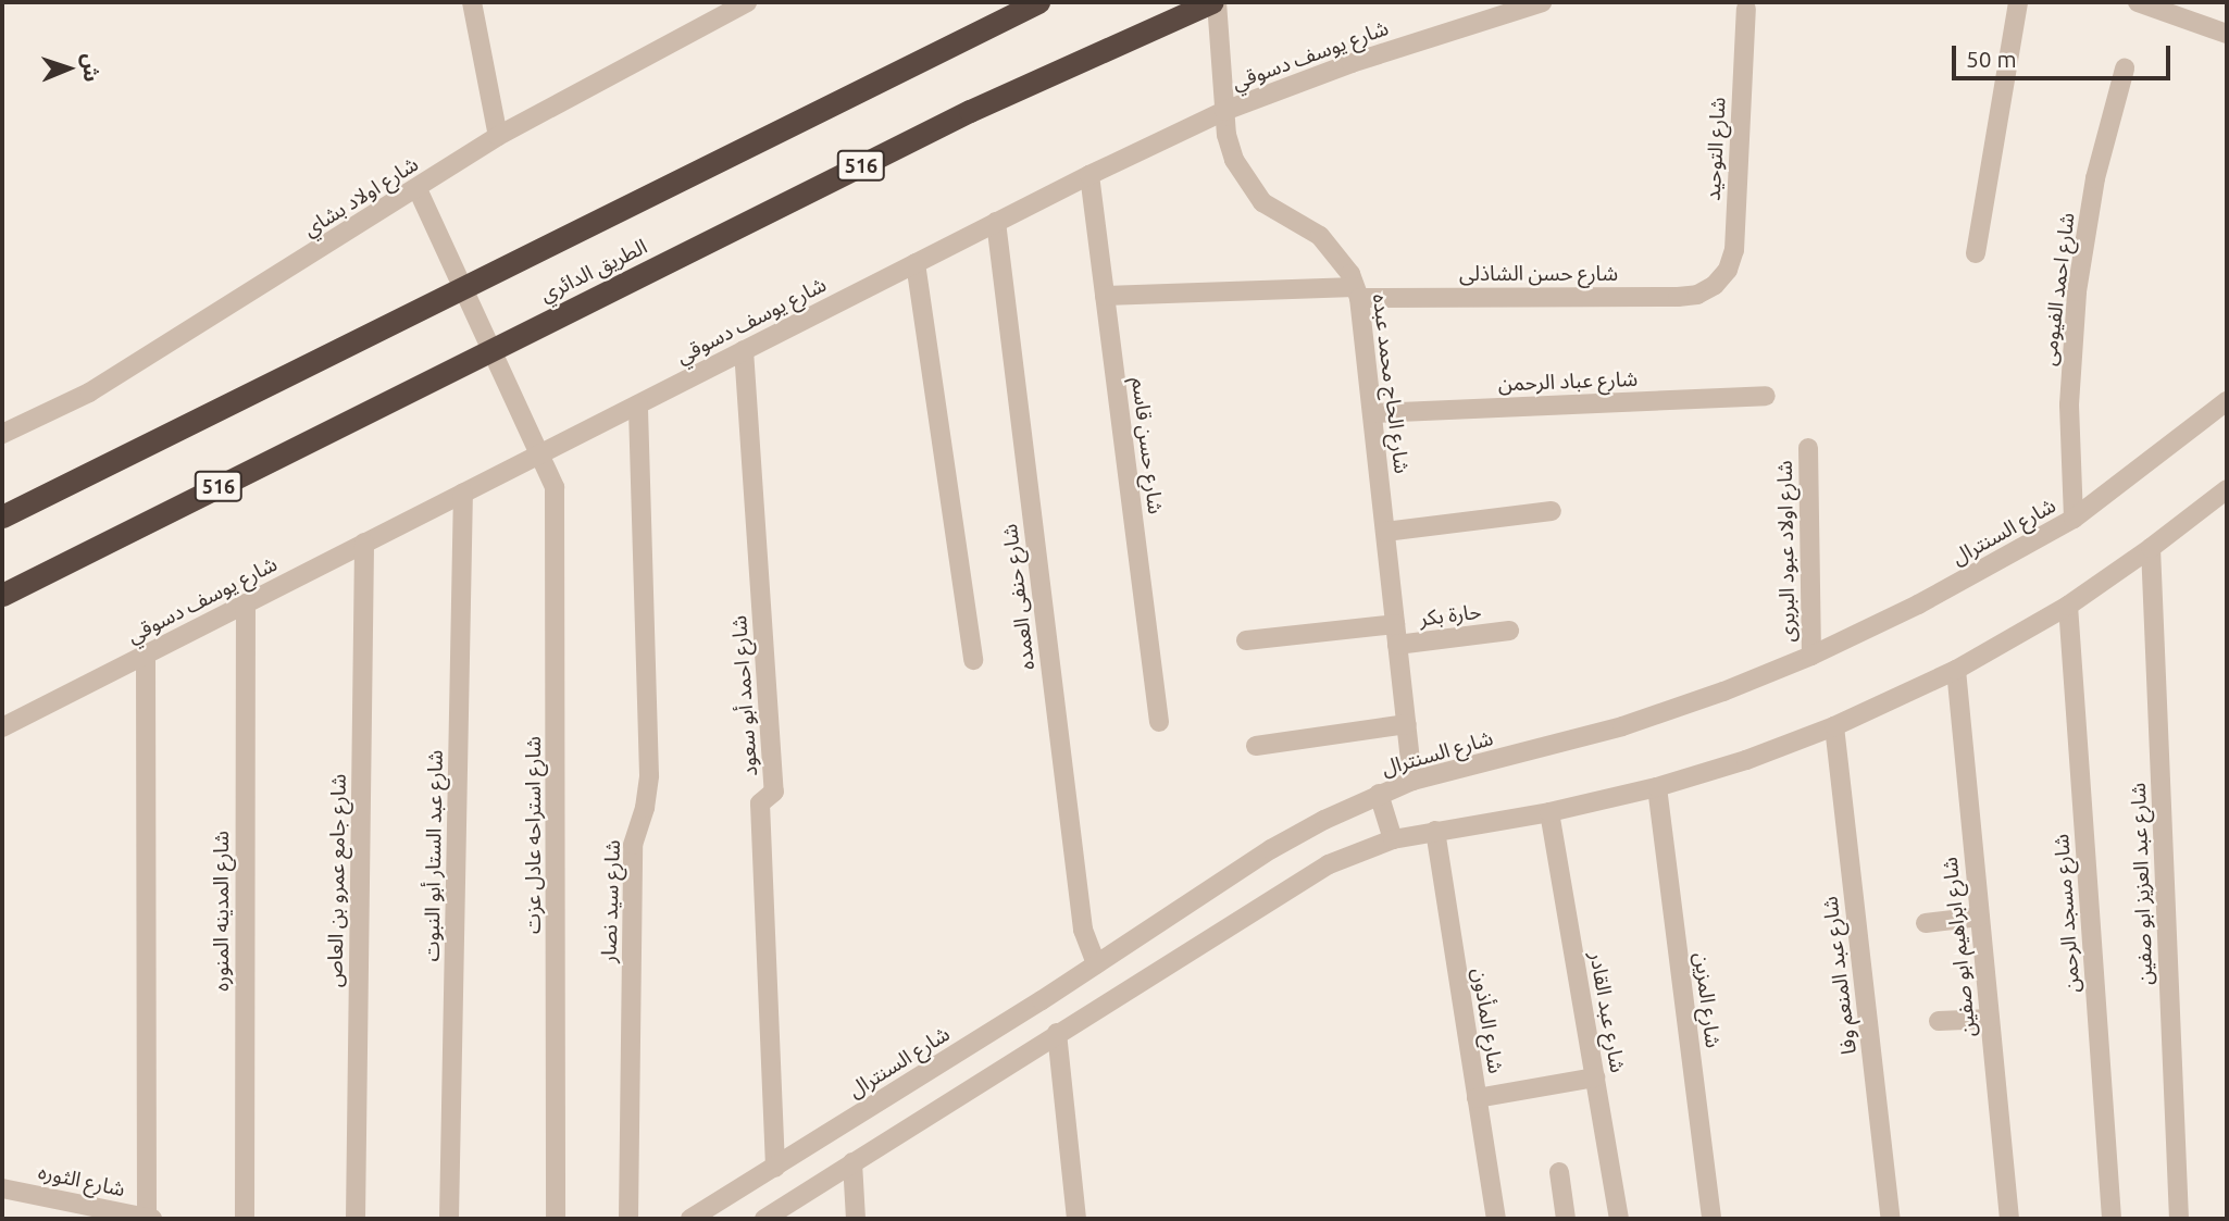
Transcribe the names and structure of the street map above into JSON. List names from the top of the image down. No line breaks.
{"streets":{"highway":["516","الطريق الدائري"],"street":["شارع يوسف دسوقي","شارع التوحيد","شارع اولاد بشاي","شارع حسن الشاذلى","شارع احمد الفيومى","شارع عباد الرحمن","شارع الحاج محمد عبده","شارع حسن قاسم","شارع السنترال","شارع اولاد عبود البربرى","شارع حنفى العمده","حارة بكر","شارع احمد أبو سعود","شارع استراحه عادل عزت","شارع عبد الستار أبو النبوت","شارع جامع عمرو بن العاص","شارع عبد العزيز ابو صفين","شارع سيد نصار","شارع المدينه المنوره","شارع مسجد الرحمن","شارع ابراهيم ابو صفين","شارع عبد المنعم وفا","شارع المزين","شارع عبد القادر","شارع المأذون","شارع الثوره"]},"crossings":[["شارع يوسف دسوقي","شارع الحاج محمد عبده"],["شارع يوسف دسوقي","شارع حسن قاسم"],["شارع يوسف دسوقي","شارع حنفى العمده"],["شارع يوسف دسوقي","شارع احمد أبو سعود"],["شارع يوسف دسوقي","شارع استراحه عادل عزت"],["شارع يوسف دسوقي","شارع عبد الستار أبو النبوت"],["شارع يوسف دسوقي","شارع جامع عمرو بن العاص"],["شارع يوسف دسوقي","شارع سيد نصار"],["شارع يوسف دسوقي","شارع المدينه المنوره"],["شارع التوحيد","شارع حسن الشاذلى"],["شارع اولاد بشاي","شارع استراحه عادل عزت"],["الطريق الدائري","شارع الحاج محمد عبده"],["شارع حسن الشاذلى","شارع الحاج محمد عبده"],["شارع حسن الشاذلى","شارع حسن قاسم"],["شارع احمد الفيومى","شارع السنترال"],["شارع عباد الرحمن","شارع الحاج محمد عبده"],["شارع الحاج محمد عبده","شارع السنترال"],["شارع الحاج محمد عبده","حارة بكر"],["شارع السنترال","شارع اولاد عبود البربرى"],["شارع السنترال","شارع حنفى العمده"],["شارع السنترال","شارع احمد أبو سعود"]],"scale_bar":"50 m","north":"right"}
